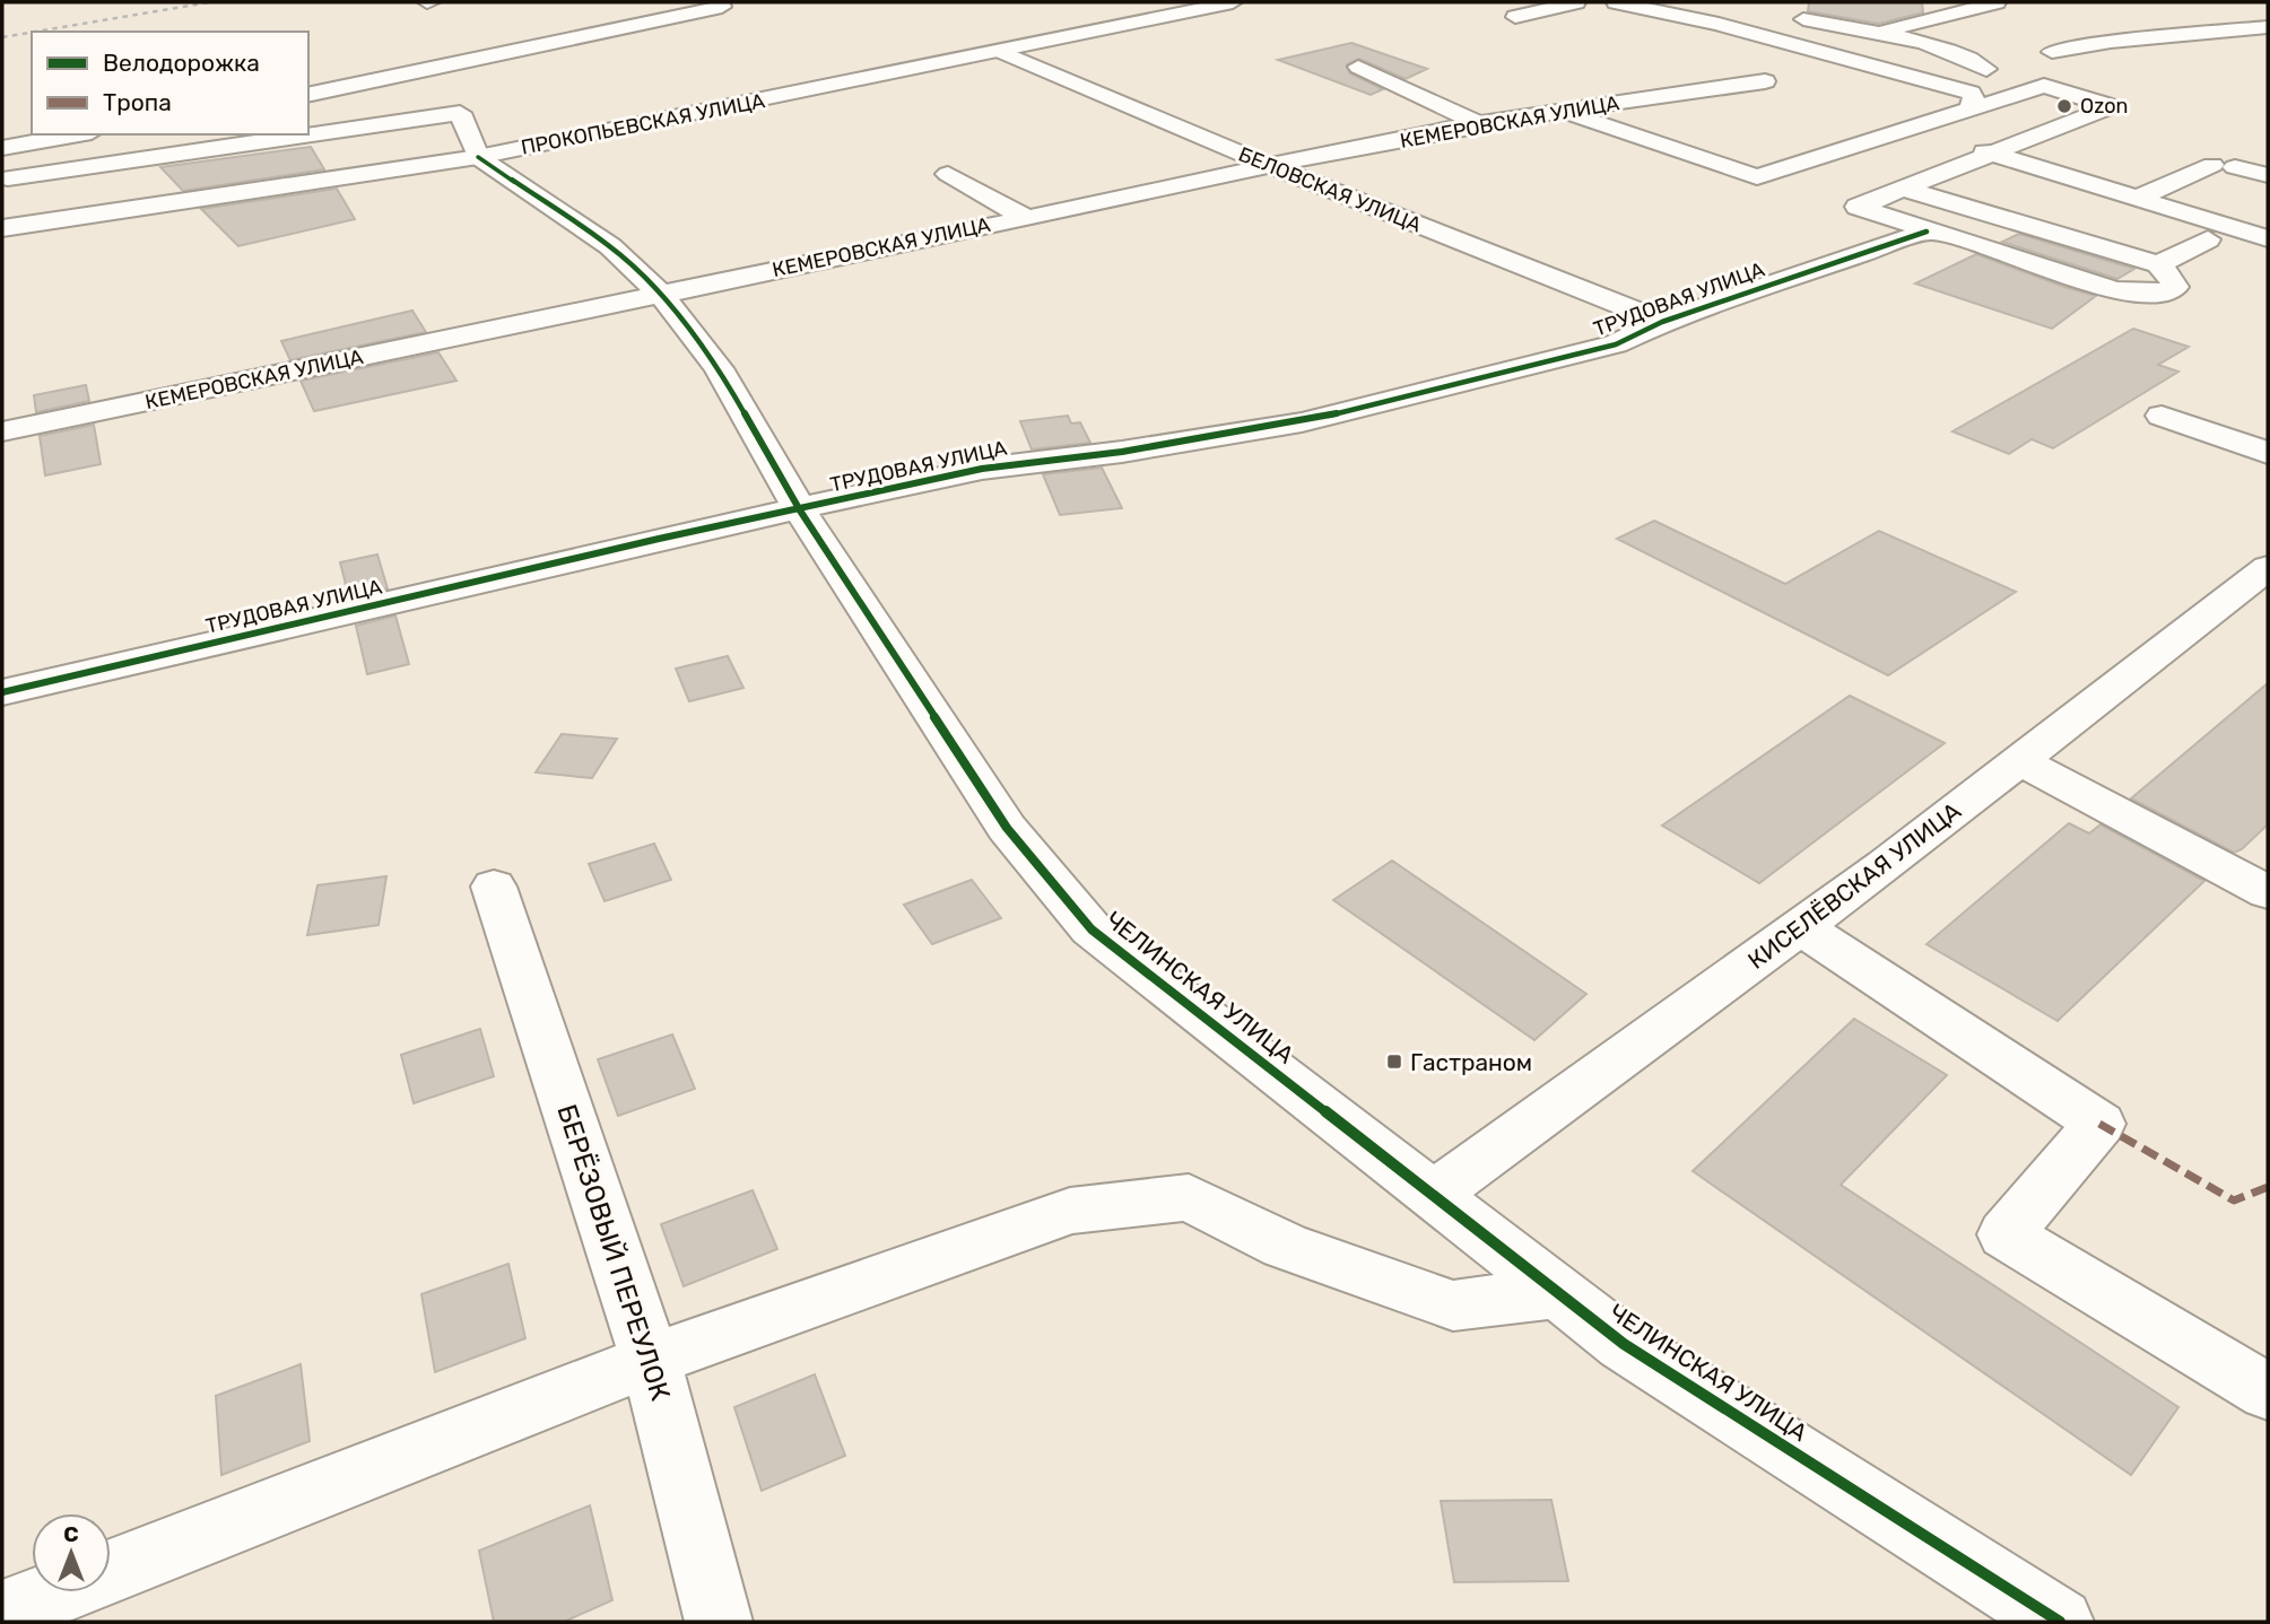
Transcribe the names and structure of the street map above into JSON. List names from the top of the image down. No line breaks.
{"streets":{"street":["КЕМЕРОВСКАЯ УЛИЦА","ПРОКОПЬЕВСКАЯ УЛИЦА","БЕЛОВСКАЯ УЛИЦА","ТРУДОВАЯ УЛИЦА","КИСЕЛЁВСКАЯ УЛИЦА","ЧЕЛИНСКАЯ УЛИЦА","БЕРЁЗОВЫЙ ПЕРЕУЛОК"]},"crossings":[["КЕМЕРОВСКАЯ УЛИЦА","БЕЛОВСКАЯ УЛИЦА"],["КЕМЕРОВСКАЯ УЛИЦА","ЧЕЛИНСКАЯ УЛИЦА"],["ПРОКОПЬЕВСКАЯ УЛИЦА","БЕЛОВСКАЯ УЛИЦА"],["ПРОКОПЬЕВСКАЯ УЛИЦА","ЧЕЛИНСКАЯ УЛИЦА"],["БЕЛОВСКАЯ УЛИЦА","ТРУДОВАЯ УЛИЦА"],["ТРУДОВАЯ УЛИЦА","ЧЕЛИНСКАЯ УЛИЦА"],["КИСЕЛЁВСКАЯ УЛИЦА","ЧЕЛИНСКАЯ УЛИЦА"]],"places":{"other":["Ozon"],"transit":["Гастраном"]},"legend":["Велодорожка","Тропа"],"north":"top"}
